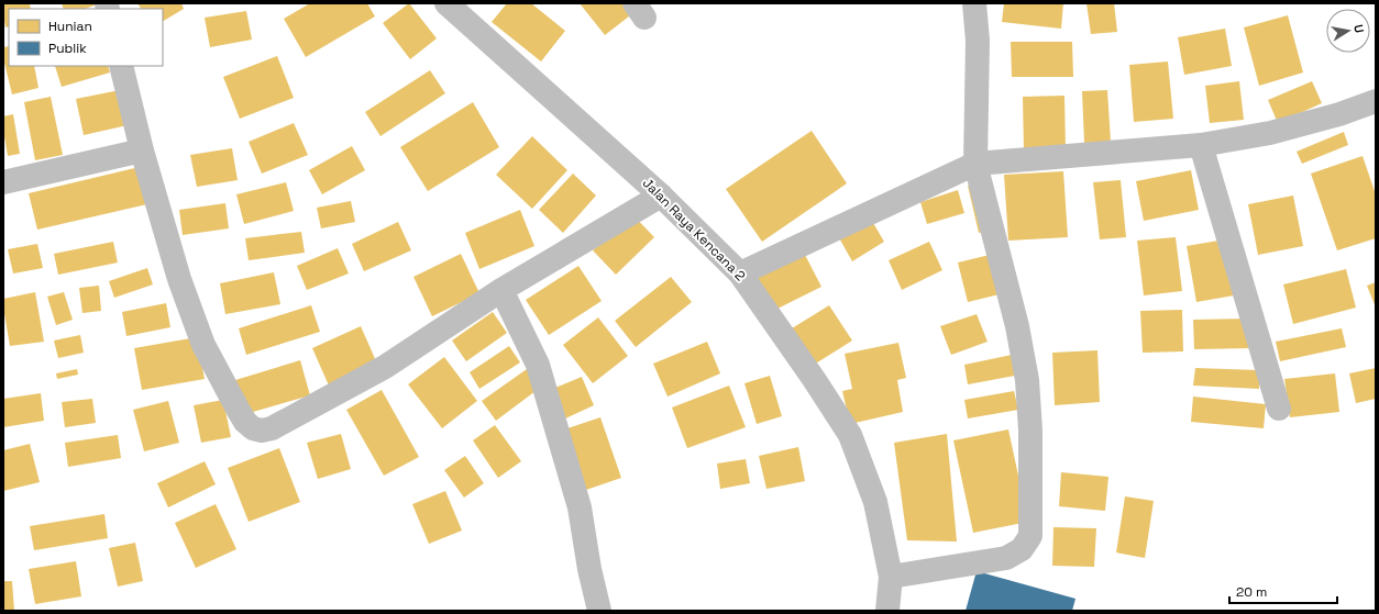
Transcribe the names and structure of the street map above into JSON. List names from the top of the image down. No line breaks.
{"streets":{"street":["Jalan Raya Kencana 2"]},"legend":["Hunian","Publik"],"scale_bar":"20 m","north":"right"}
